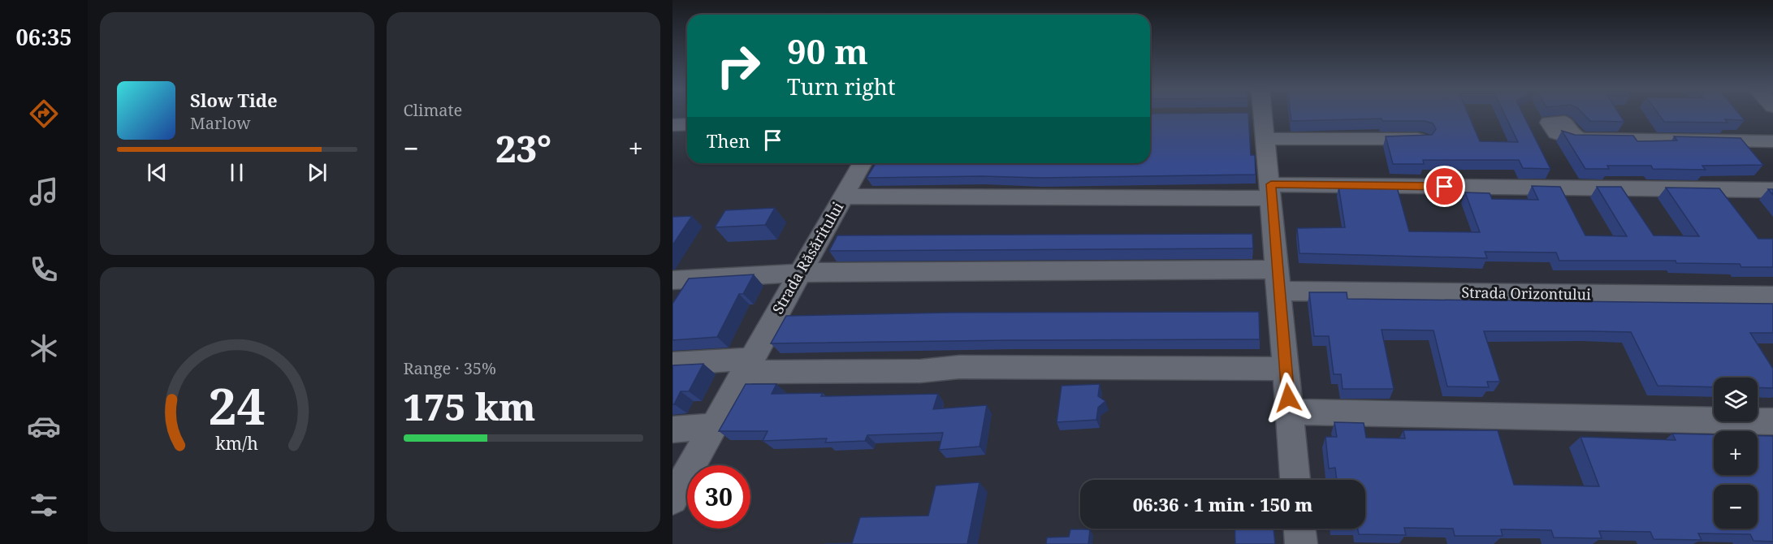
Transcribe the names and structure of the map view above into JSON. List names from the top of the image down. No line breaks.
{"streets":{"street":["Strada Răsăritului","Strada Orizontului"]},"crossings":[["Strada Răsăritului","Strada Orizontului"]],"page":{"tabs":"06:35","tile":["Climate",["Range · 35%","175 km"]],"turn":["90 m","Turn right"],"song":["Slow Tide","Marlow"],"then":"Then","heat":["−","23°","+"],"map_buttons":["+","−"],"limit":"30","trip":"06:36 · 1 min · 150 m","gauge":["24","km/h"]}}
